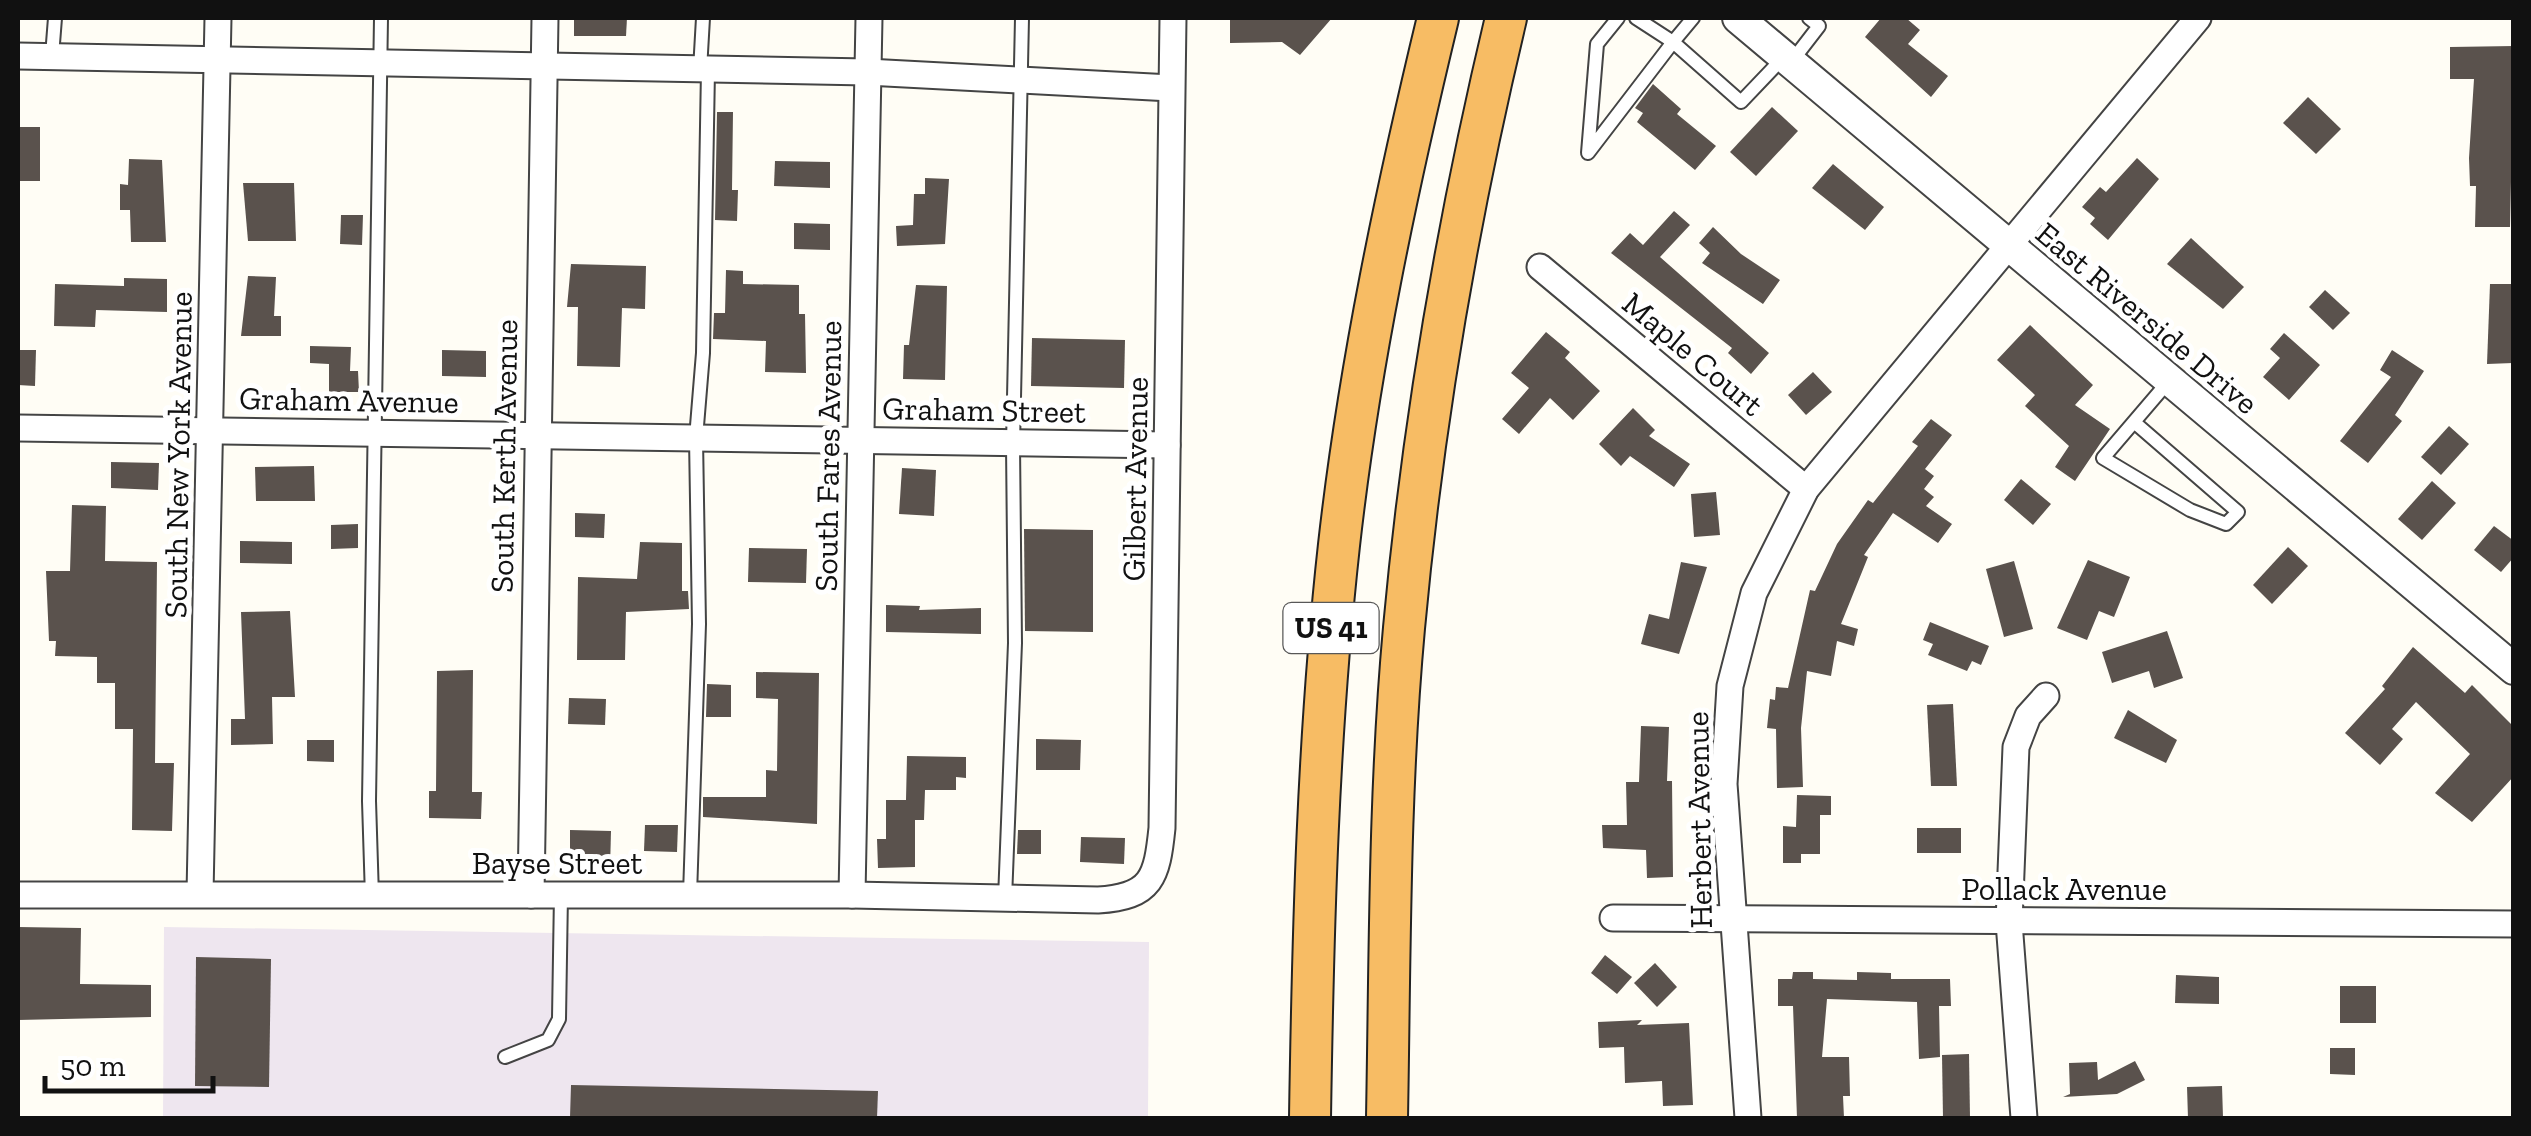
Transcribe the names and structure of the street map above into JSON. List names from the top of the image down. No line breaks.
{"streets":{"highway":["US 41"],"street":["East Riverside Drive","Maple Court","Graham Avenue","Graham Street","South New York Avenue","South Kerth Avenue","South Fares Avenue","Gilbert Avenue","Herbert Avenue","Bayse Street","Pollack Avenue"]},"crossings":[["East Riverside Drive","Herbert Avenue"],["Maple Court","Herbert Avenue"],["Graham Avenue","Graham Street"],["Graham Avenue","South New York Avenue"],["Graham Avenue","South Kerth Avenue"],["Graham Avenue","South Fares Avenue"],["Graham Street","South Fares Avenue"],["Graham Street","Gilbert Avenue"],["South New York Avenue","Bayse Street"],["South Kerth Avenue","Bayse Street"],["South Fares Avenue","Bayse Street"],["Gilbert Avenue","Bayse Street"],["Herbert Avenue","Pollack Avenue"]],"scale_bar":"50 m"}
